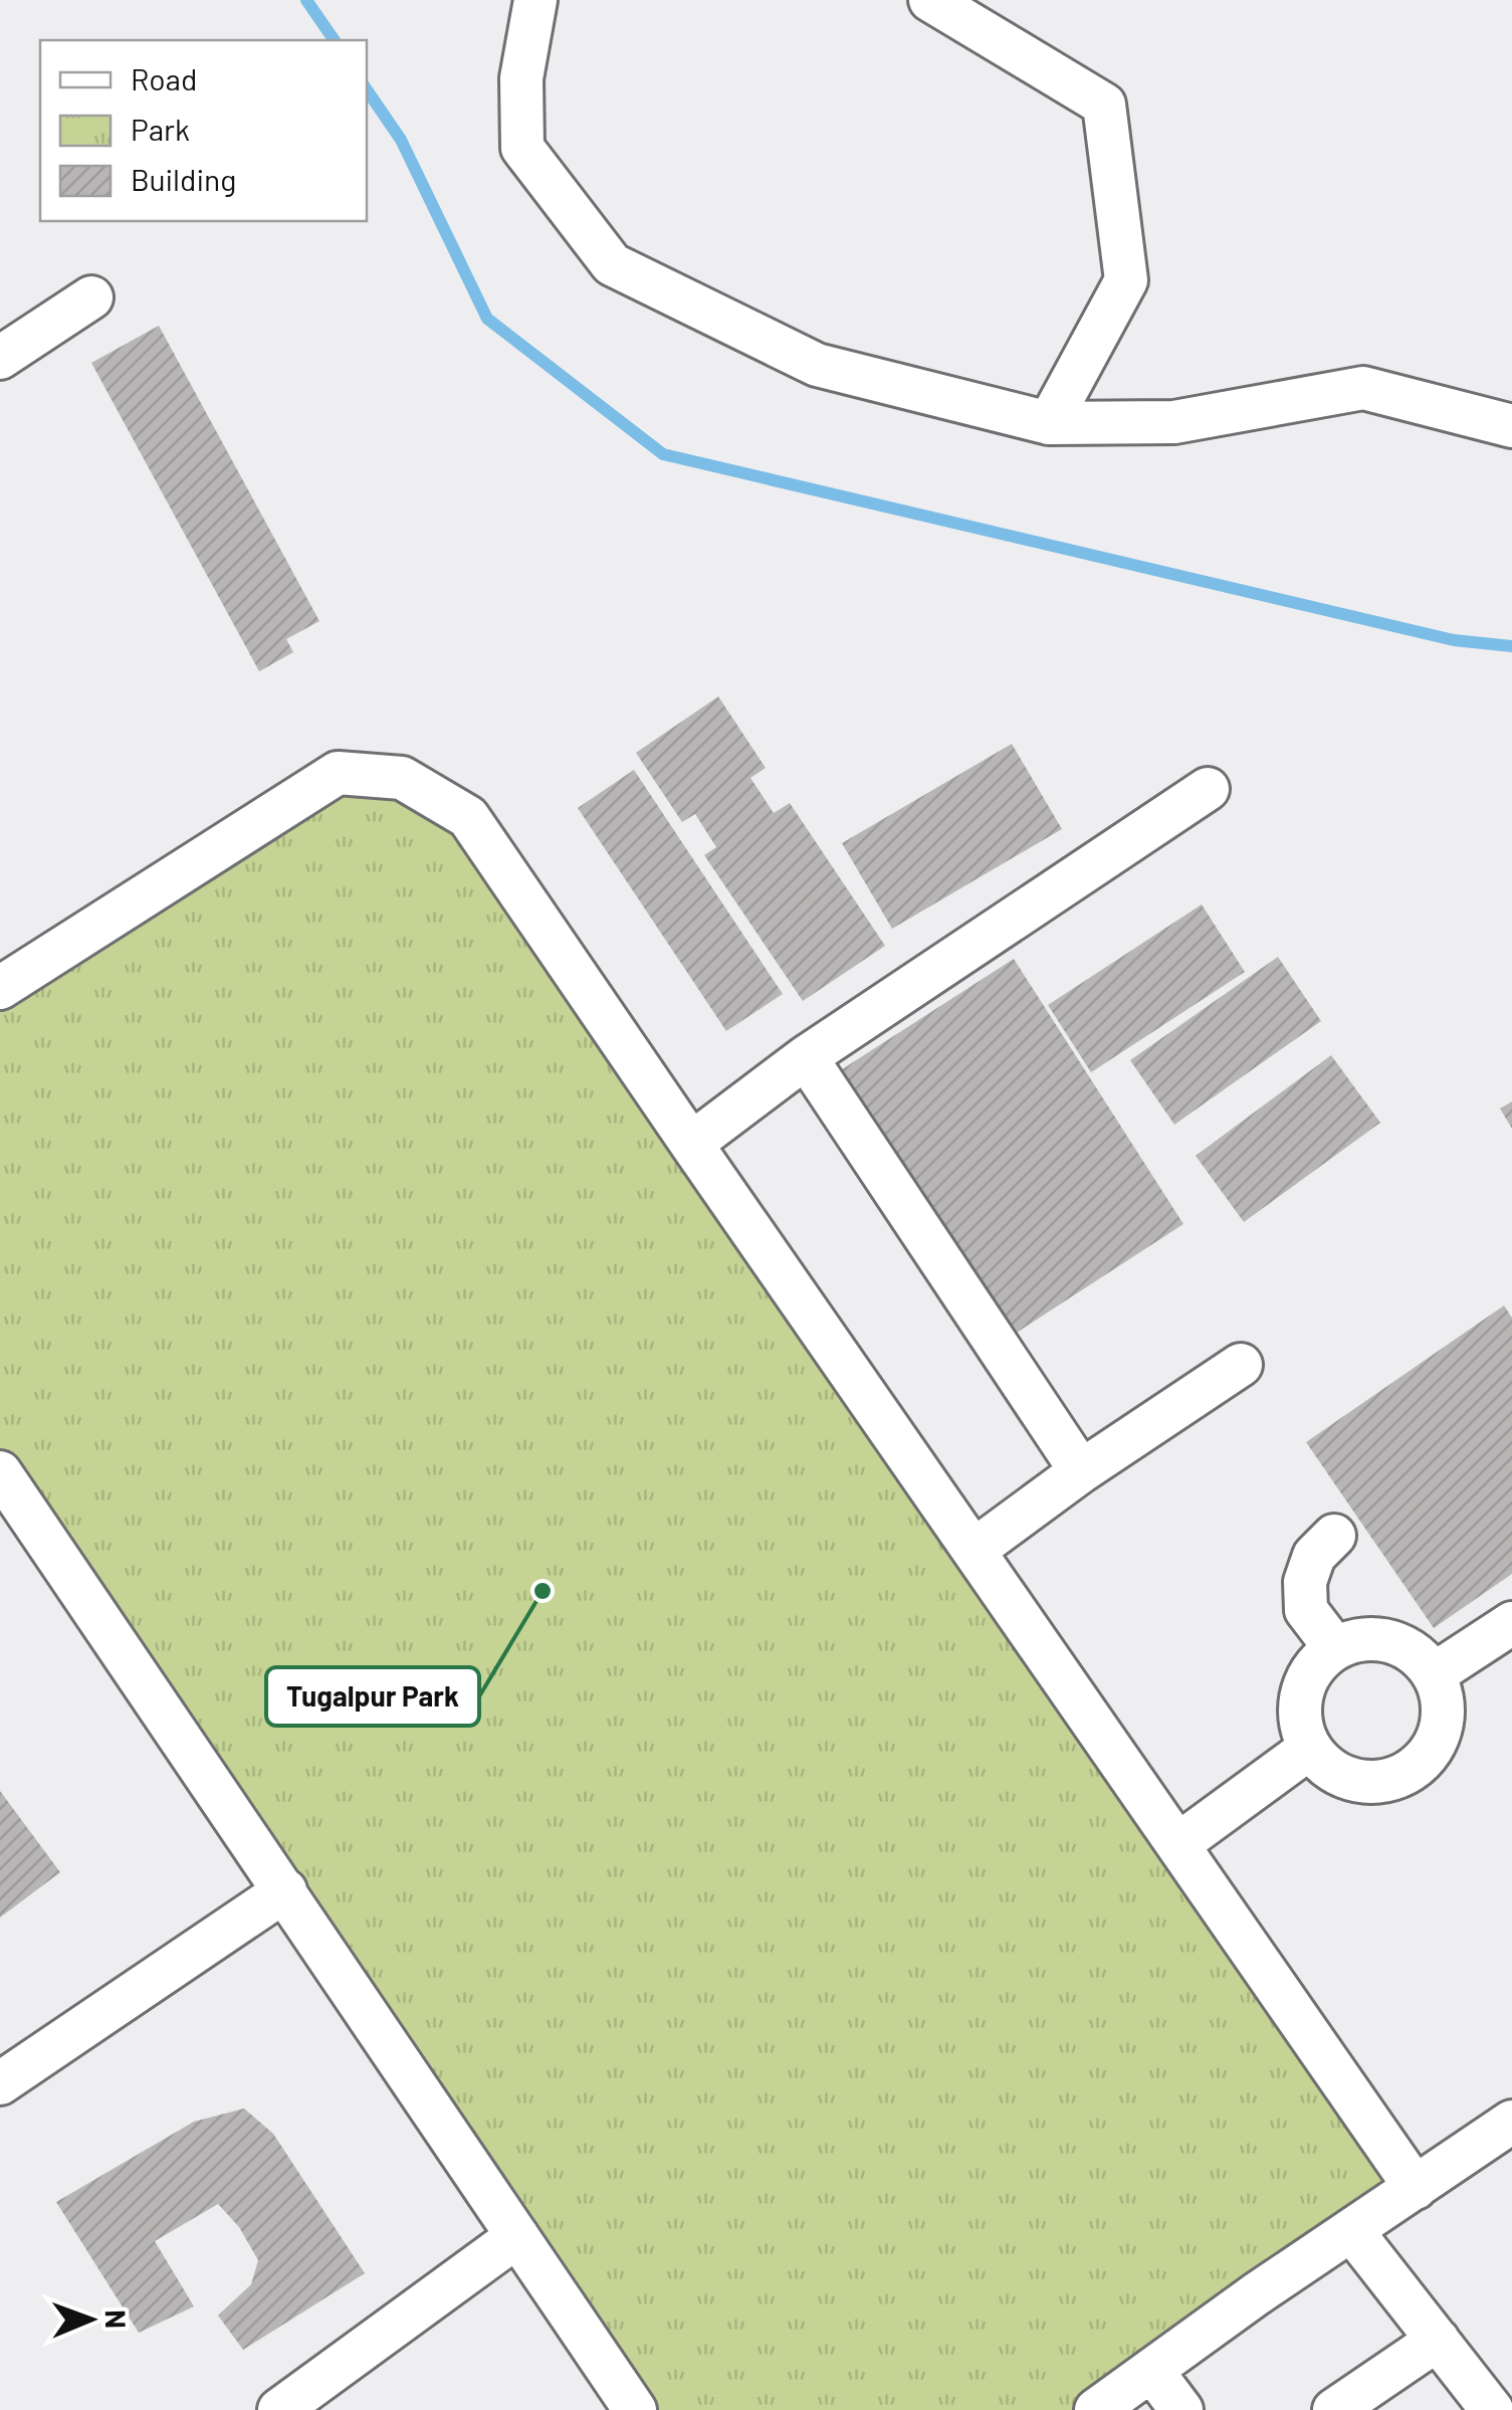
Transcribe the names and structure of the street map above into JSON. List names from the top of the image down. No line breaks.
{"places":["Tugalpur Park"],"legend":["Road","Park","Building"],"north":"right"}
